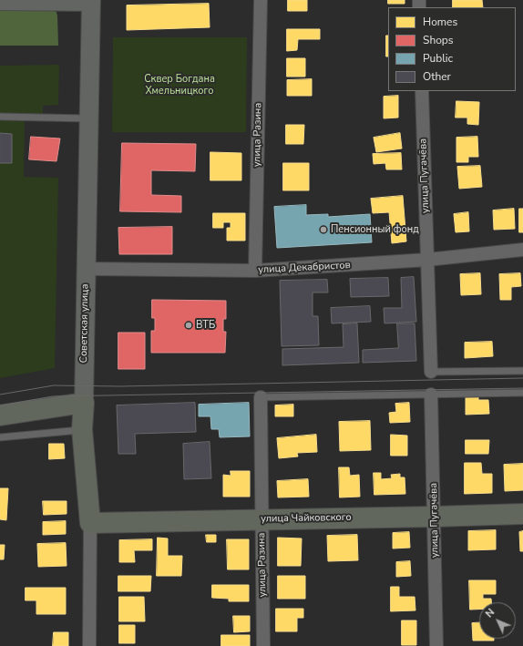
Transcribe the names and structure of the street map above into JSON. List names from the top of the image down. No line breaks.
{"streets":{"main road":["Советская улица","улица Чайковского"],"street":["улица Разина","улица Пугачёва","улица Декабристов"]},"crossings":[["улица Разина","улица Декабристов"],["улица Разина","улица Чайковского"],["улица Пугачёва","улица Декабристов"],["улица Пугачёва","улица Чайковского"],["улица Декабристов","Советская улица"],["Советская улица","улица Чайковского"]],"parks":["Сквер Богдана Хмельницкого"],"places":["Пенсионный фонд","ВТБ"],"legend":["Homes","Shops","Public","Other"],"north":"top left"}
